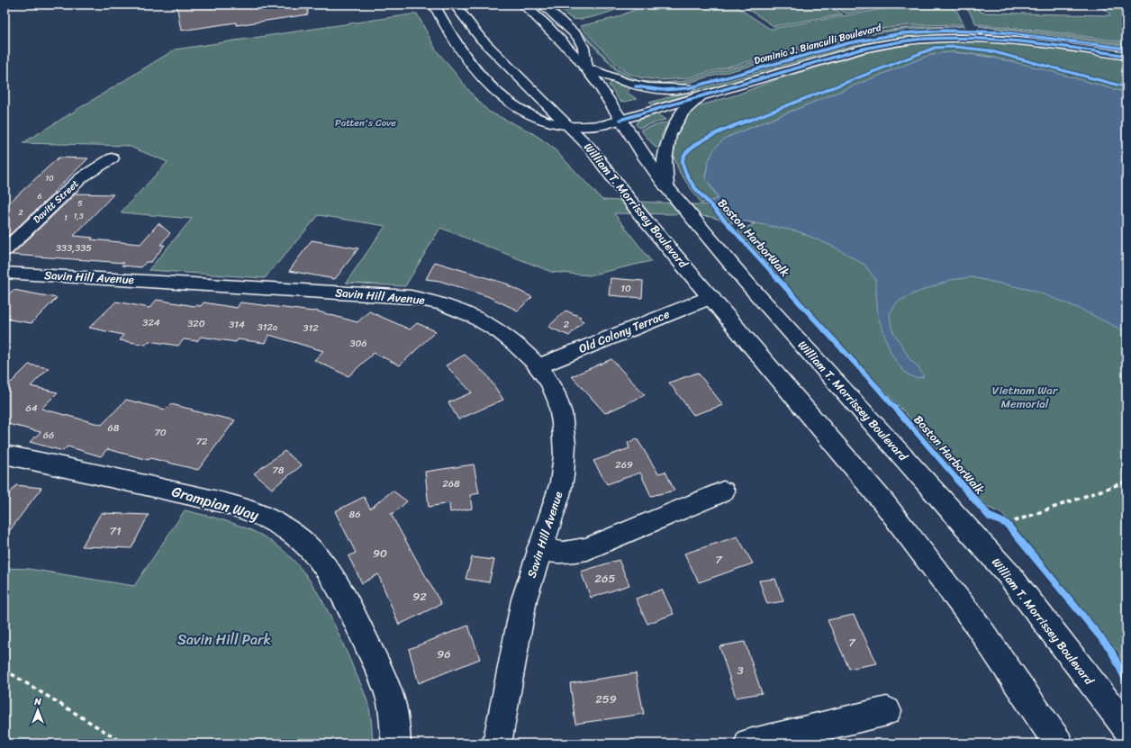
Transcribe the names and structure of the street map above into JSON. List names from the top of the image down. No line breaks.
{"streets":{"street":["Dominic J. Bianculli Boulevard","Davitt Street","William T. Morrissey Boulevard","Savin Hill Avenue","Old Colony Terrace","Grampian Way"],"cycle path":["Boston HarborWalk"]},"crossings":[["Dominic J. Bianculli Boulevard","William T. Morrissey Boulevard"],["William T. Morrissey Boulevard","Old Colony Terrace"],["Savin Hill Avenue","Old Colony Terrace"]],"parks":["Patten's Cove","Vietnam War Memorial","Savin Hill Park"],"house_numbers":["10","6","5","2","1,3","1","333,335","10","324","320","314","2","312a","312","306","64","68","70","66","72","269","78","268","86","71","90","7","265","92","7","96","3","259"],"north":"top"}
